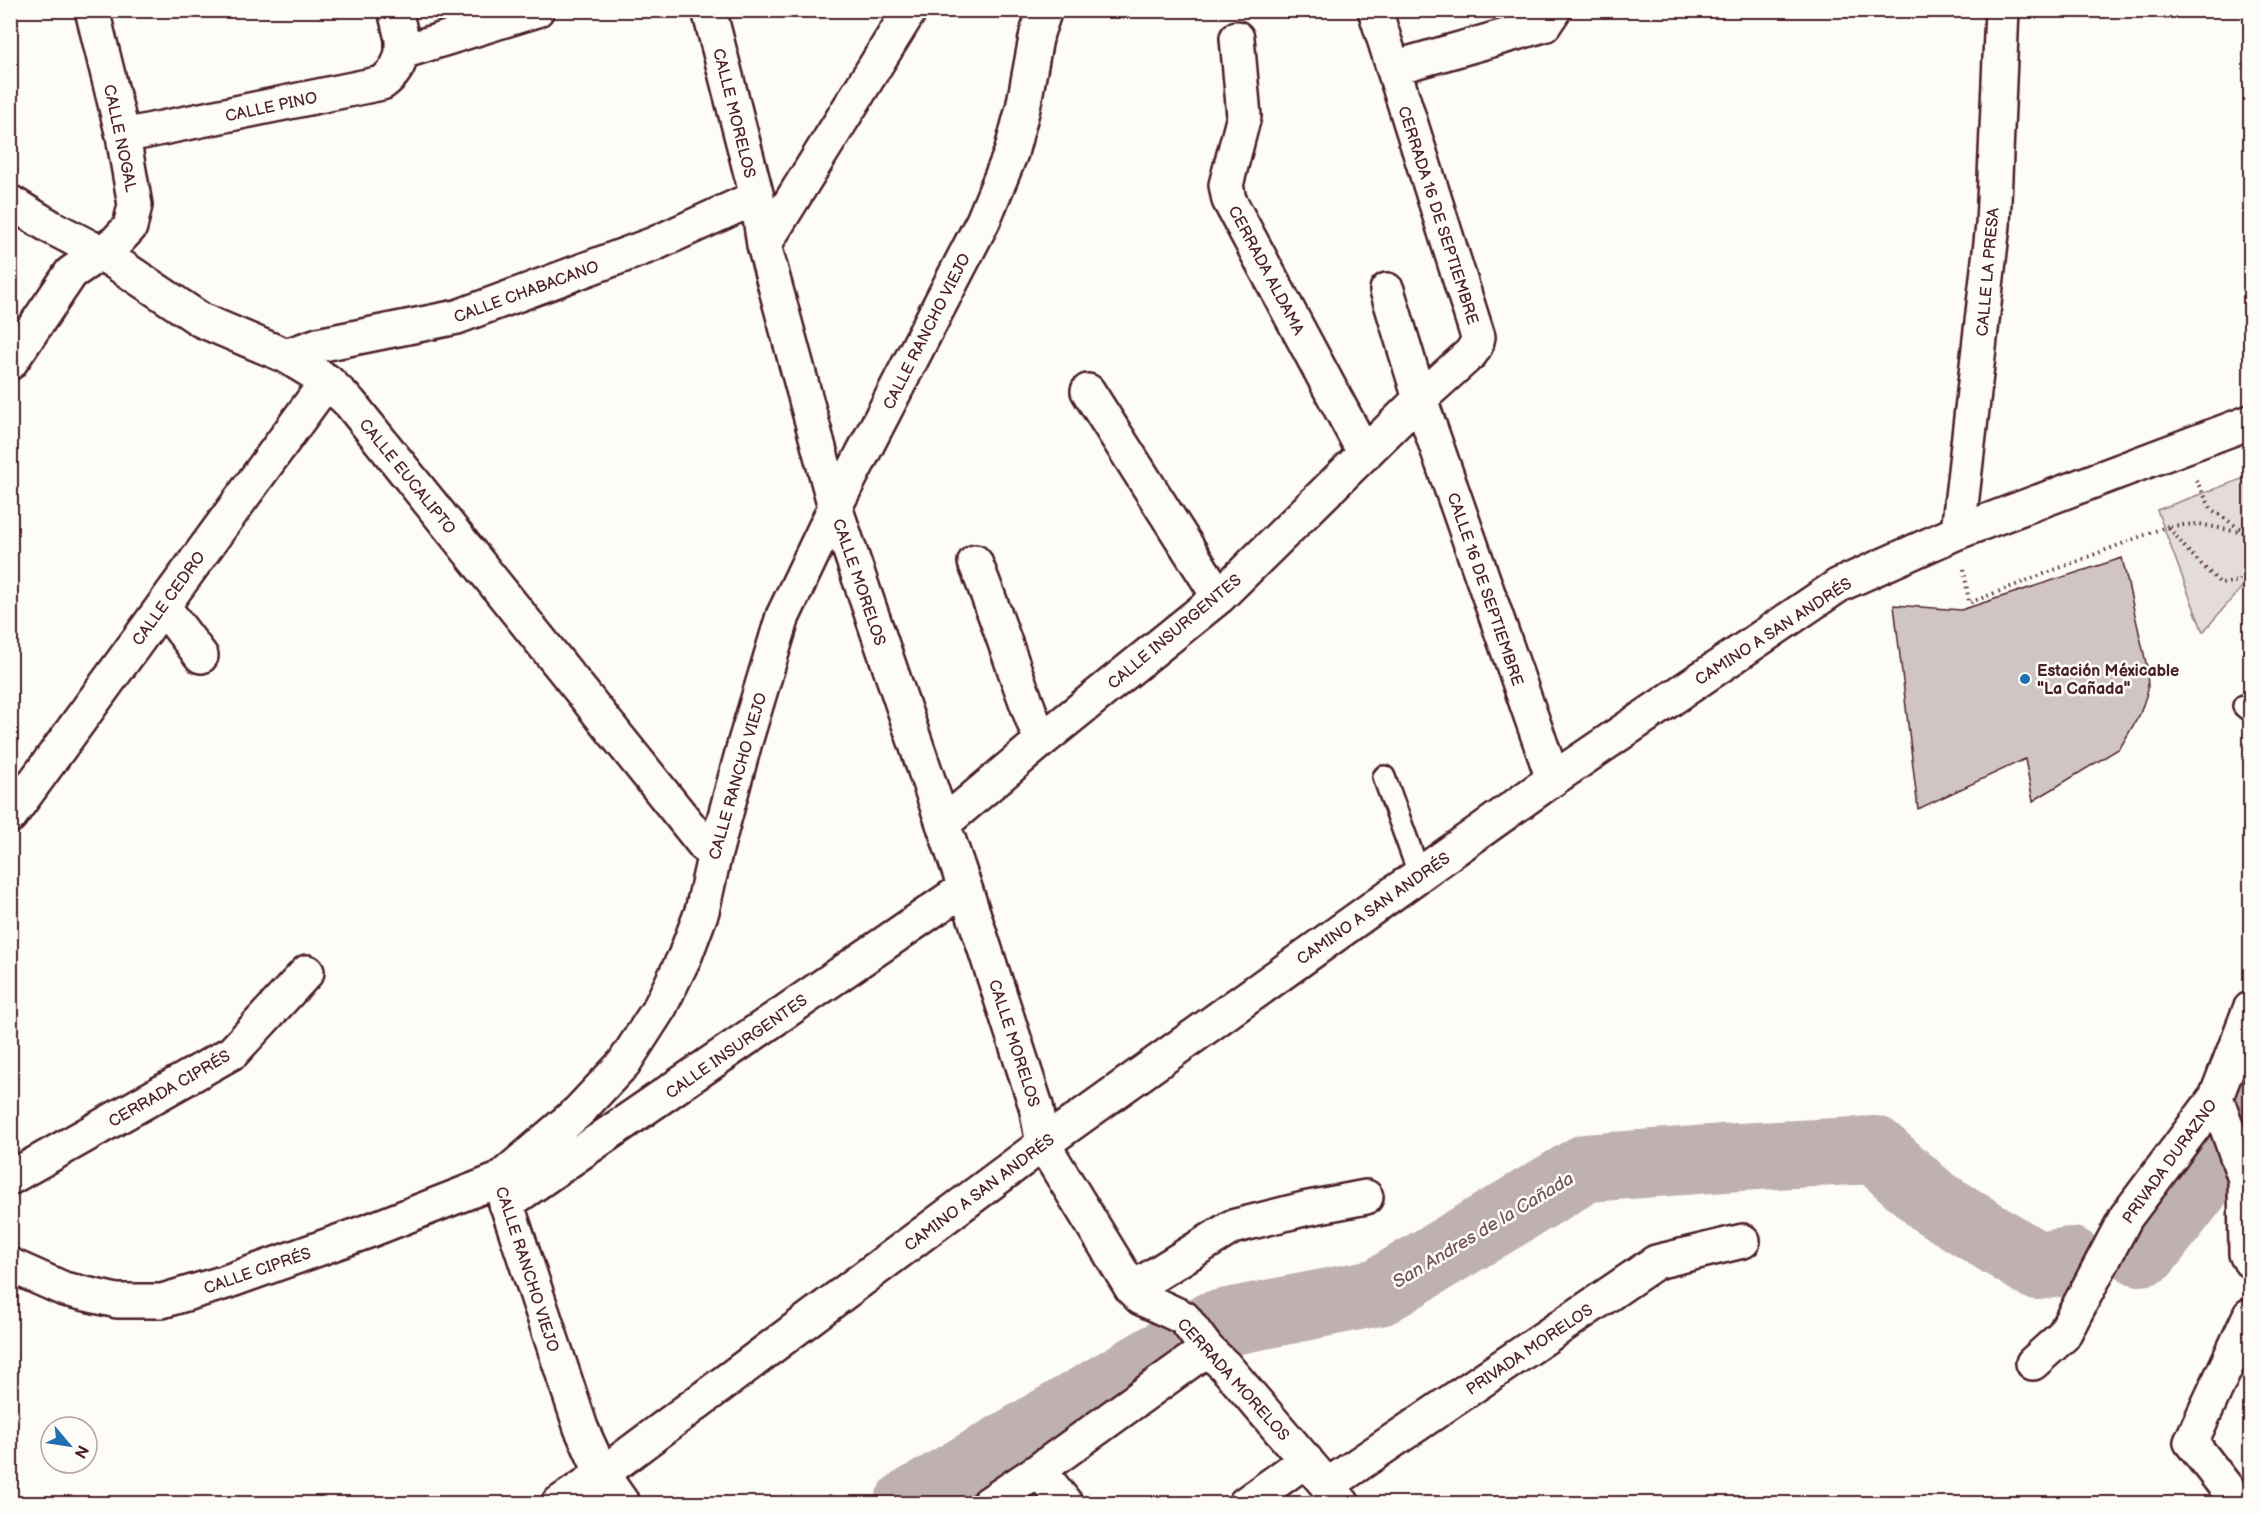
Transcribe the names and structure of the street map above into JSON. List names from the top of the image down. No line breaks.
{"streets":{"street":["CALLE PINO","CALLE MORELOS","CALLE NOGAL","CERRADA 16 DE SEPTIEMBRE","CERRADA ALDAMA","CALLE LA PRESA","CALLE CHABACANO","CALLE RANCHO VIEJO","CALLE EUCALIPTO","CALLE 16 DE SEPTIEMBRE","CALLE CEDRO","CALLE INSURGENTES","CAMINO A SAN ANDRÉS","CERRADA CIPRÉS","PRIVADA DURAZNO","CALLE CIPRÉS","PRIVADA MORELOS","CERRADA MORELOS"]},"crossings":[["CALLE PINO","CALLE NOGAL"],["CALLE MORELOS","CALLE CHABACANO"],["CALLE MORELOS","CALLE RANCHO VIEJO"],["CALLE MORELOS","CALLE INSURGENTES"],["CALLE MORELOS","CAMINO A SAN ANDRÉS"],["CALLE MORELOS","CERRADA MORELOS"],["CALLE NOGAL","CALLE EUCALIPTO"],["CERRADA 16 DE SEPTIEMBRE","CALLE 16 DE SEPTIEMBRE"],["CERRADA 16 DE SEPTIEMBRE","CALLE INSURGENTES"],["CERRADA ALDAMA","CALLE INSURGENTES"],["CALLE LA PRESA","CAMINO A SAN ANDRÉS"],["CALLE CHABACANO","CALLE EUCALIPTO"],["CALLE RANCHO VIEJO","CALLE EUCALIPTO"],["CALLE RANCHO VIEJO","CALLE INSURGENTES"],["CALLE RANCHO VIEJO","CAMINO A SAN ANDRÉS"],["CALLE RANCHO VIEJO","CALLE CIPRÉS"],["CALLE EUCALIPTO","CALLE CEDRO"],["CALLE 16 DE SEPTIEMBRE","CALLE INSURGENTES"],["CALLE 16 DE SEPTIEMBRE","CAMINO A SAN ANDRÉS"],["CALLE INSURGENTES","CALLE CIPRÉS"],["CAMINO A SAN ANDRÉS","CERRADA MORELOS"],["PRIVADA MORELOS","CERRADA MORELOS"]],"water":["San Andres de la Cañada"],"places":["Estación Méxicable \"La Cañada\""],"north":"bottom right"}
